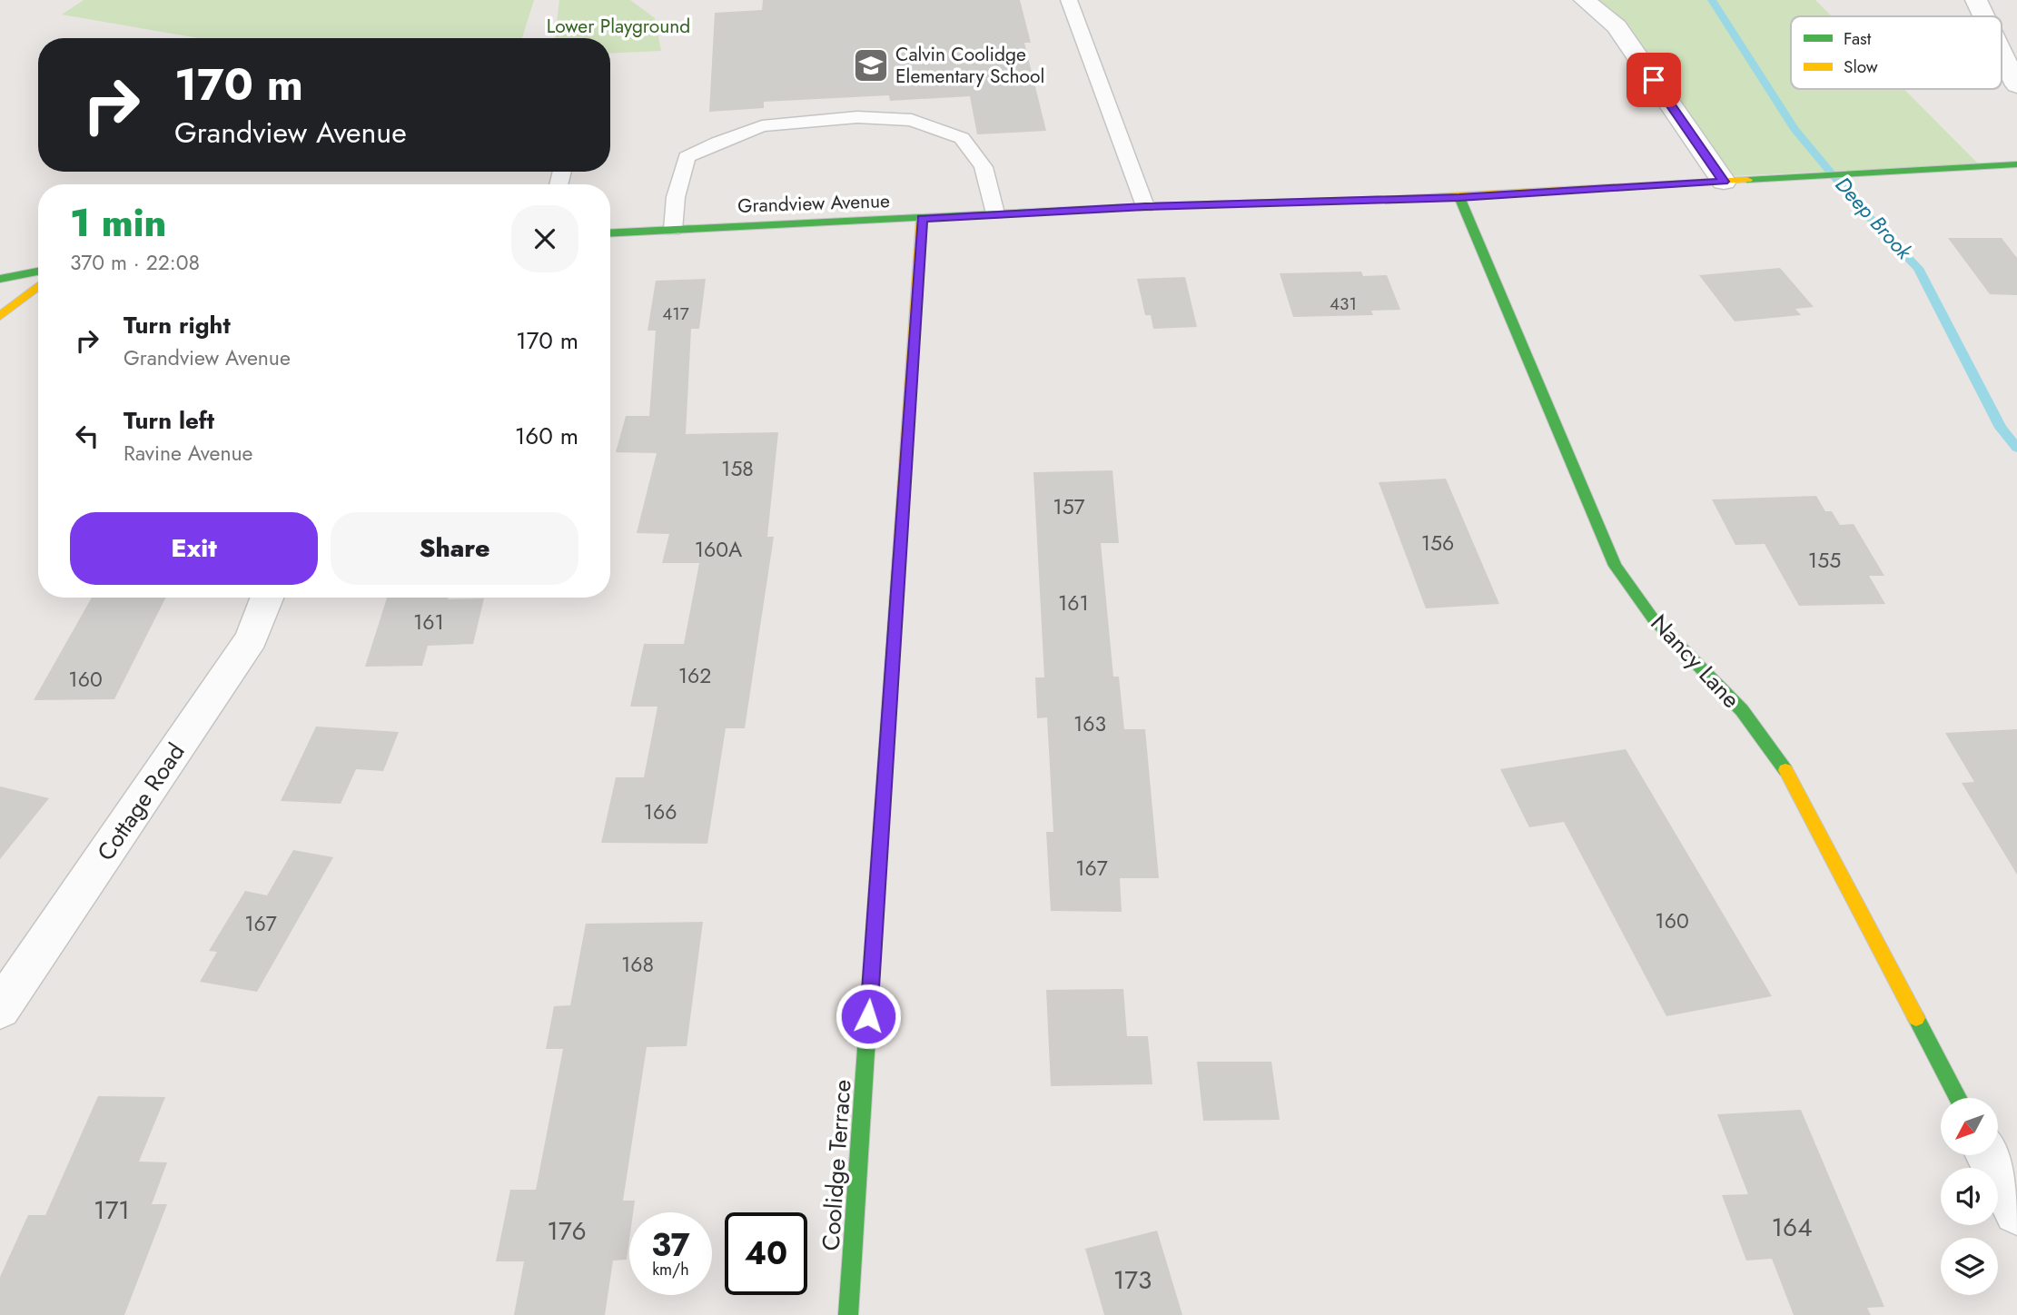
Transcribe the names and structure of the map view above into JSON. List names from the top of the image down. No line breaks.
{"streets":{"street":["Grandview Avenue","Nancy Lane","Cottage Road","Coolidge Terrace"]},"crossings":[["Grandview Avenue","Nancy Lane"],["Grandview Avenue","Coolidge Terrace"]],"water":["Deep Brook"],"parks":["Lower Playground"],"places":{"school or university":["Calvin Coolidge Elementary School"]},"house_numbers":["431","417","158","157","156","160A","155","161","161","162","160","163","166","167","160","167","168","171","164","176","173"],"legend":["Fast","Slow"],"north":"bottom left","page":{"turn":["170 m","Grandview Avenue"],"heading":["1 min","370 m · 22:08"],"list":[{"name":"Turn right","note":"Grandview Avenue","value":"170 m"},{"name":"Turn left","note":"Ravine Avenue","value":"160 m"}],"buttons":["Exit","Share"],"speed":"37 km/h","limit":"40"}}
